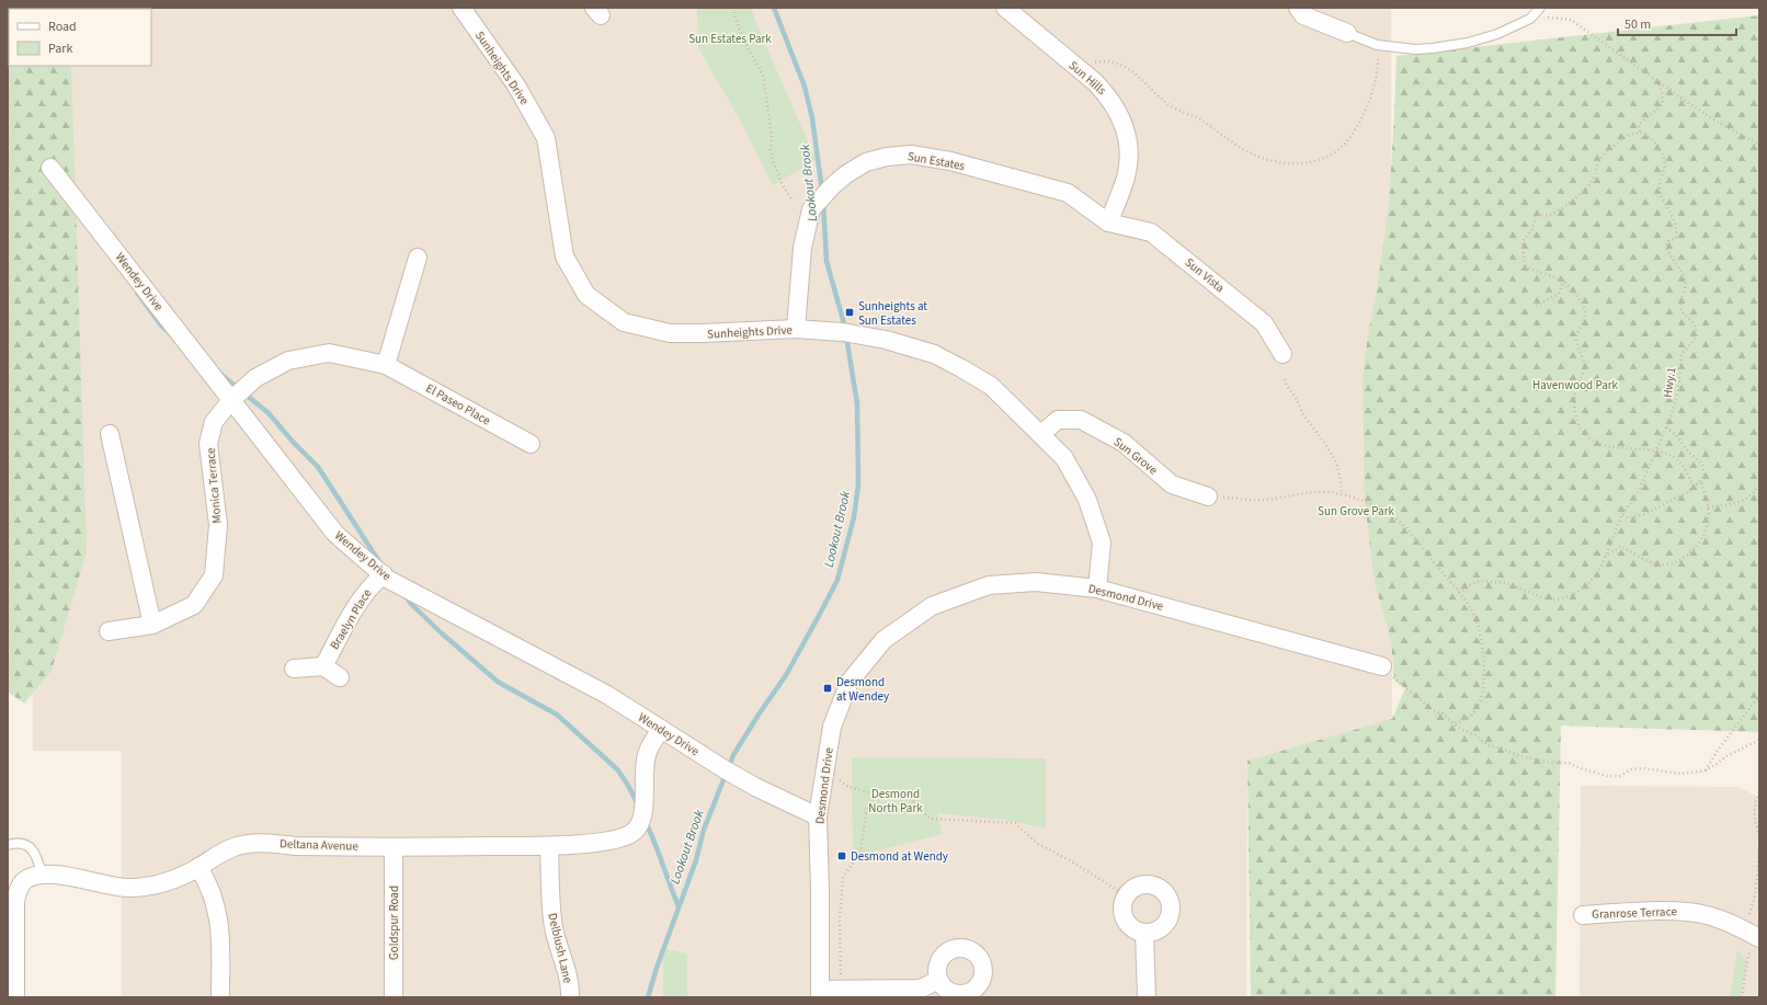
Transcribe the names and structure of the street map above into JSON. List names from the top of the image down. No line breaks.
{"streets":{"street":["Sunheights Drive","Sun Hills","Sun Estates","Sun Vista","Wendey Drive","El Paseo Place","Sun Grove","Monica Terrace","Desmond Drive","Braelyn Place","Deltana Avenue","Granrose Terrace","Goldspur Road","Delblush Lane"],"path":["Hwy.1"]},"crossings":[["Sunheights Drive","Sun Estates"],["Sunheights Drive","Sun Grove"],["Sunheights Drive","Desmond Drive"],["Sun Hills","Sun Estates"],["Sun Hills","Sun Vista"],["Sun Estates","Sun Vista"],["Wendey Drive","El Paseo Place"],["Wendey Drive","Monica Terrace"],["Wendey Drive","Desmond Drive"],["Wendey Drive","Braelyn Place"],["Wendey Drive","Deltana Avenue"],["El Paseo Place","Monica Terrace"],["Deltana Avenue","Goldspur Road"],["Deltana Avenue","Delblush Lane"]],"water":["Lookout Brook"],"parks":["Sun Estates Park","Havenwood Park","Sun Grove Park","Desmond North Park"],"places":{"transit":["Sunheights at Sun Estates","Desmond at Wendey","Desmond at Wendy"]},"legend":["Road","Park"],"scale_bar":"50 m"}
